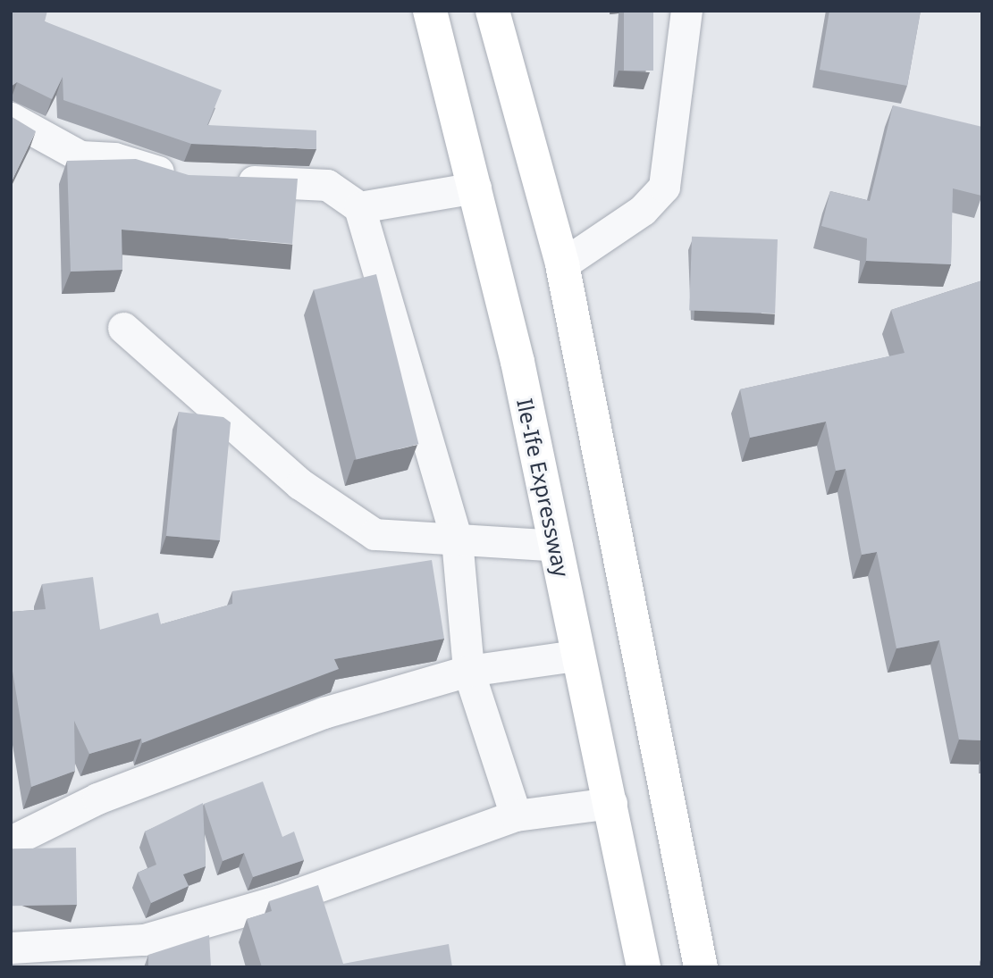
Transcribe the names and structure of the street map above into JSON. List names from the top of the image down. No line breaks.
{"streets":{"main road":["Ile-Ife Expressway"]}}
